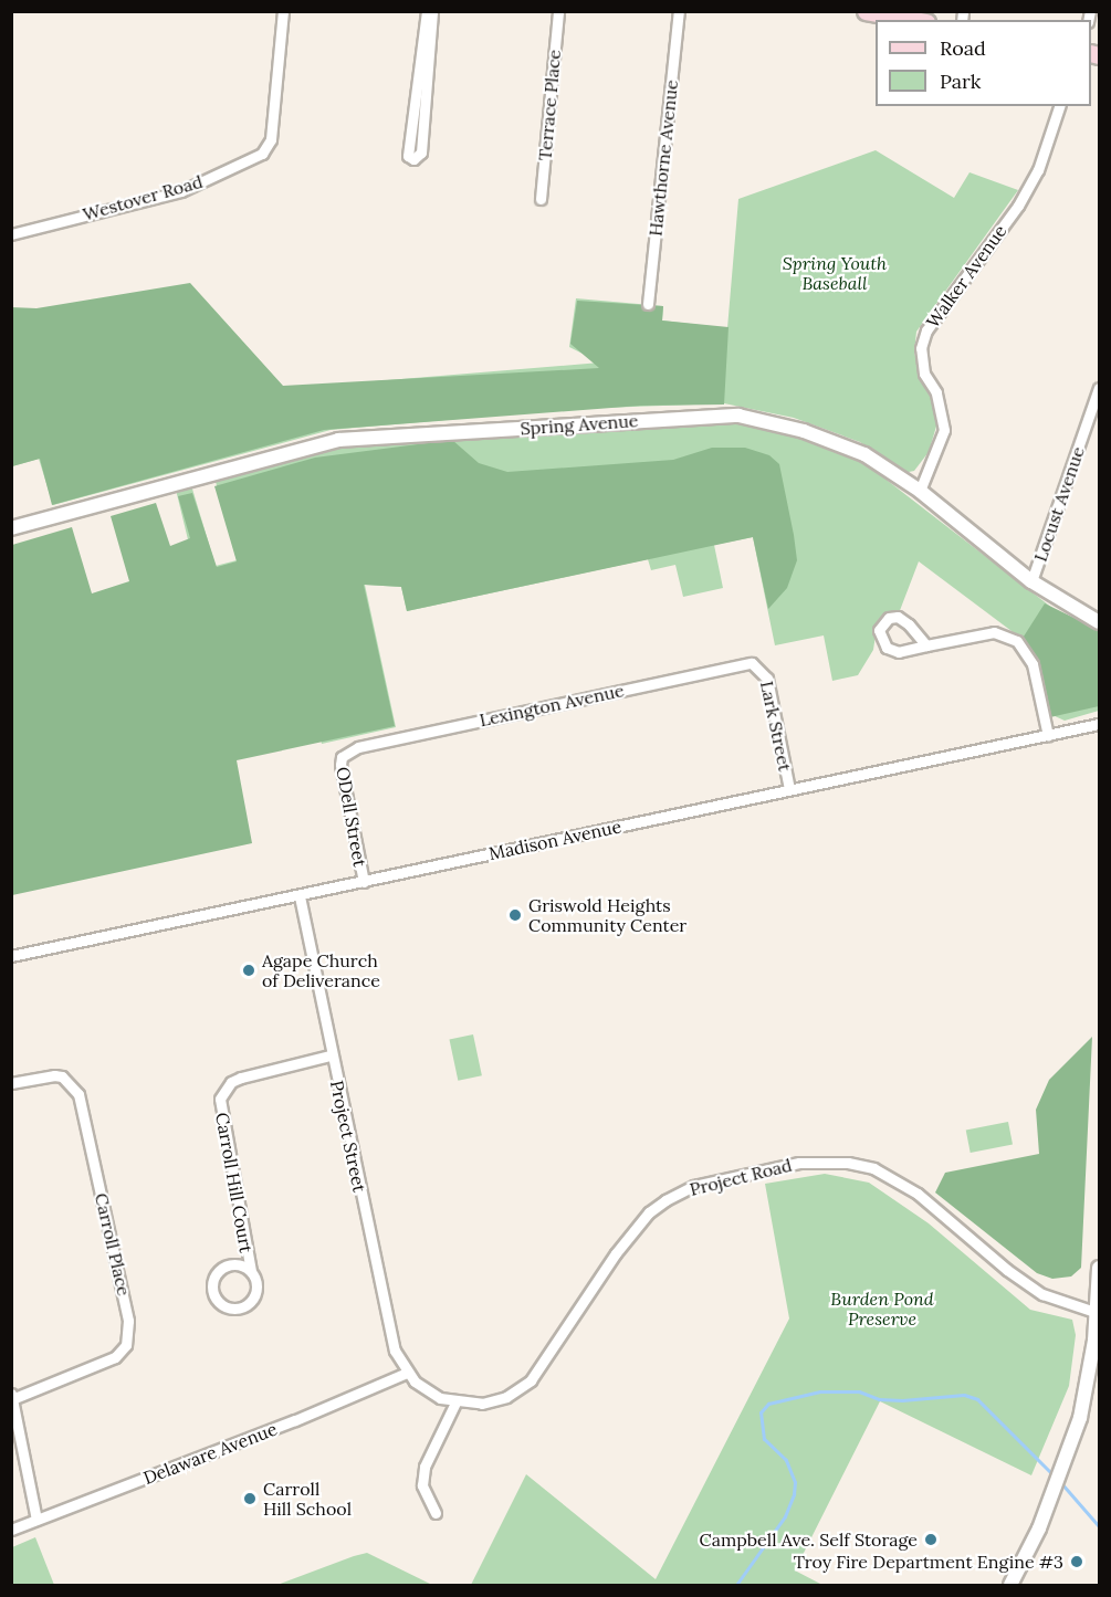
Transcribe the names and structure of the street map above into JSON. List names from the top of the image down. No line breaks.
{"streets":{"street":["Terrace Place","Hawthorne Avenue","Westover Road","Walker Avenue","Spring Avenue","Locust Avenue","Lexington Avenue","Lark Street","ODell Street","Madison Avenue","Project Street","Project Road","Carroll Hill Court","Carroll Place","Delaware Avenue"]},"crossings":[["Walker Avenue","Spring Avenue"],["Spring Avenue","Locust Avenue"],["Lexington Avenue","Lark Street"],["Lexington Avenue","ODell Street"],["Lark Street","Madison Avenue"],["ODell Street","Madison Avenue"],["Madison Avenue","Project Street"],["Project Street","Project Road"],["Project Street","Carroll Hill Court"],["Project Street","Delaware Avenue"],["Project Road","Delaware Avenue"]],"parks":["Spring Youth Baseball","Burden Pond Preserve"],"places":["Griswold Heights Community Center","Agape Church of Deliverance","Carroll Hill School","Campbell Ave. Self Storage","Troy Fire Department Engine #3"],"legend":["Road","Park"]}
